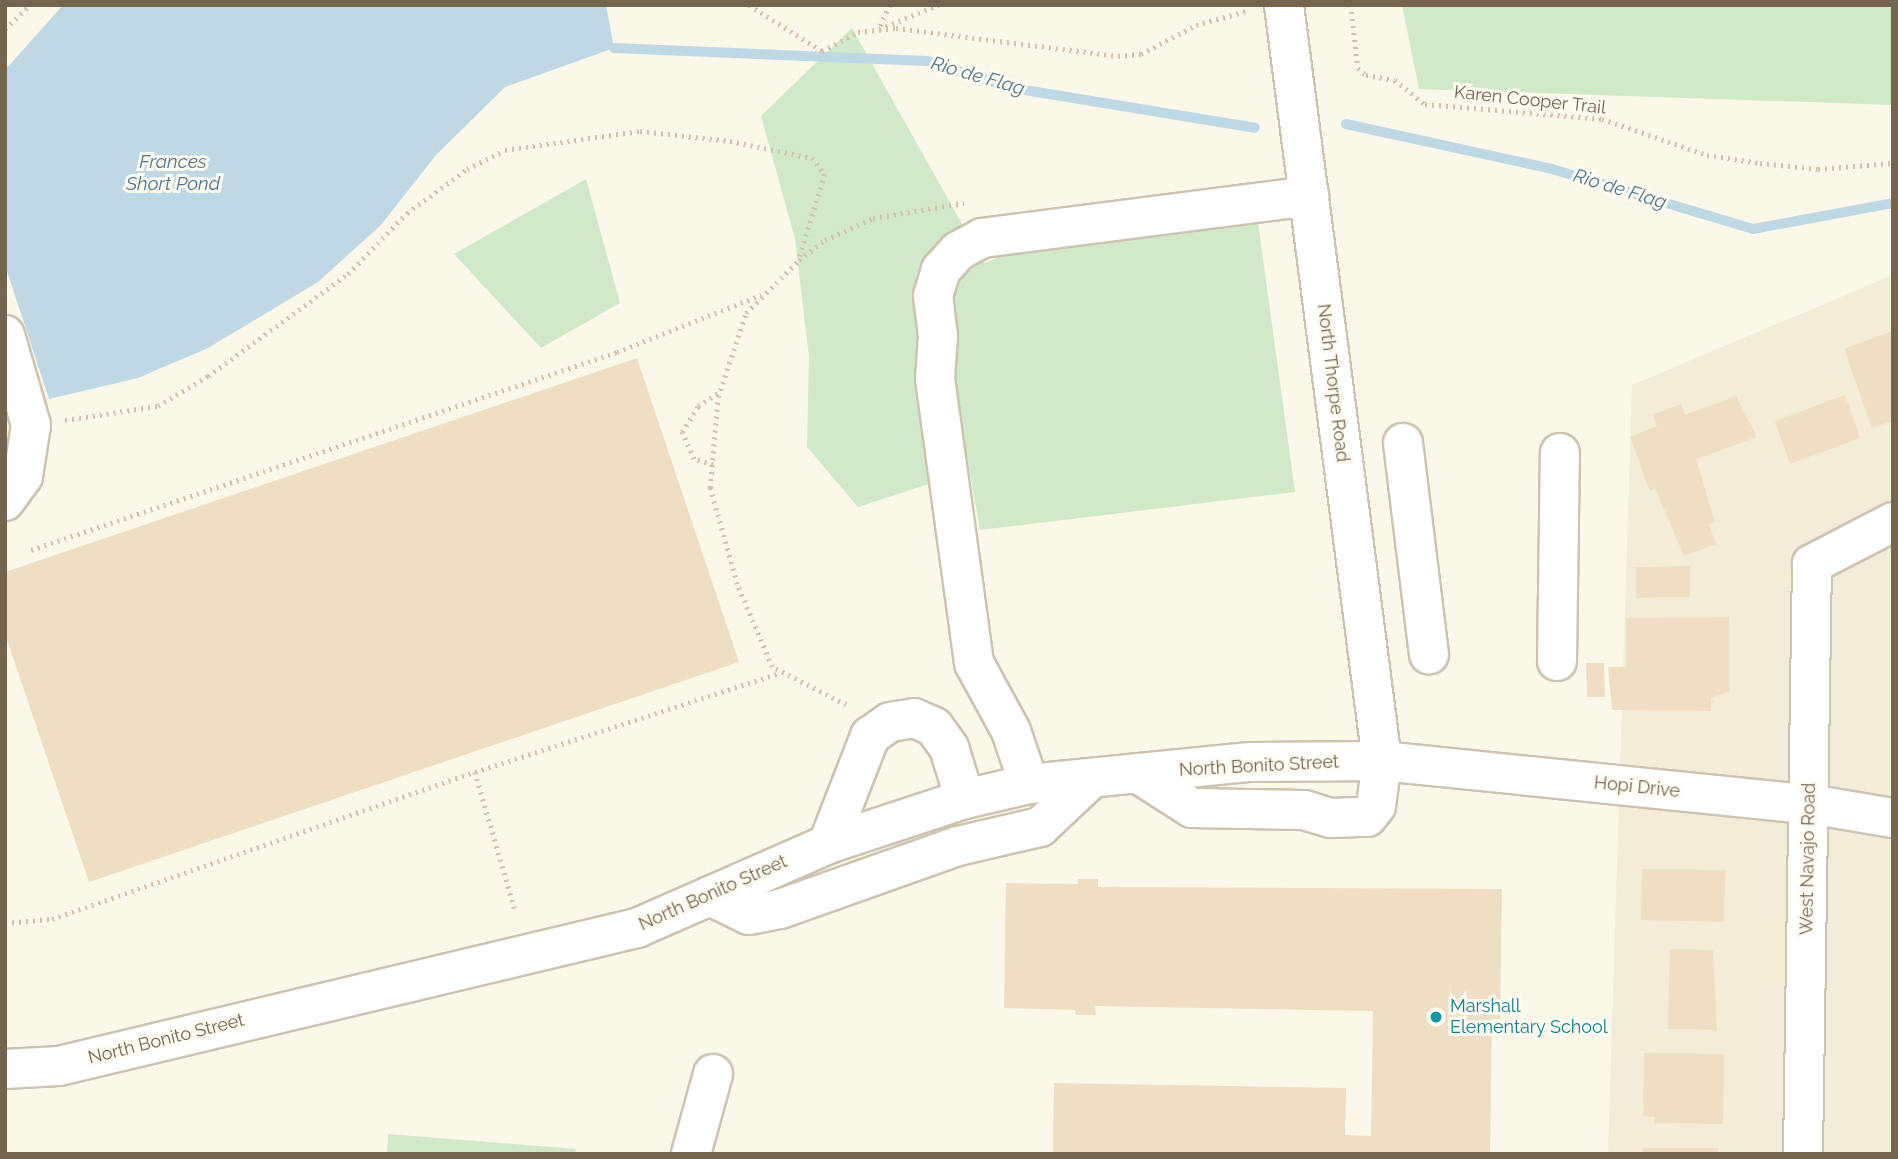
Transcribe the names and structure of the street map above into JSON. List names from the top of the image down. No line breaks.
{"streets":{"street":["North Thorpe Road","North Bonito Street","Hopi Drive","West Navajo Road"],"path":["Karen Cooper Trail"]},"crossings":[["North Thorpe Road","North Bonito Street"],["North Thorpe Road","Hopi Drive"],["North Bonito Street","Hopi Drive"],["Hopi Drive","West Navajo Road"]],"water":["Rio de Flag","Frances Short Pond"],"places":["Marshall Elementary School"]}
